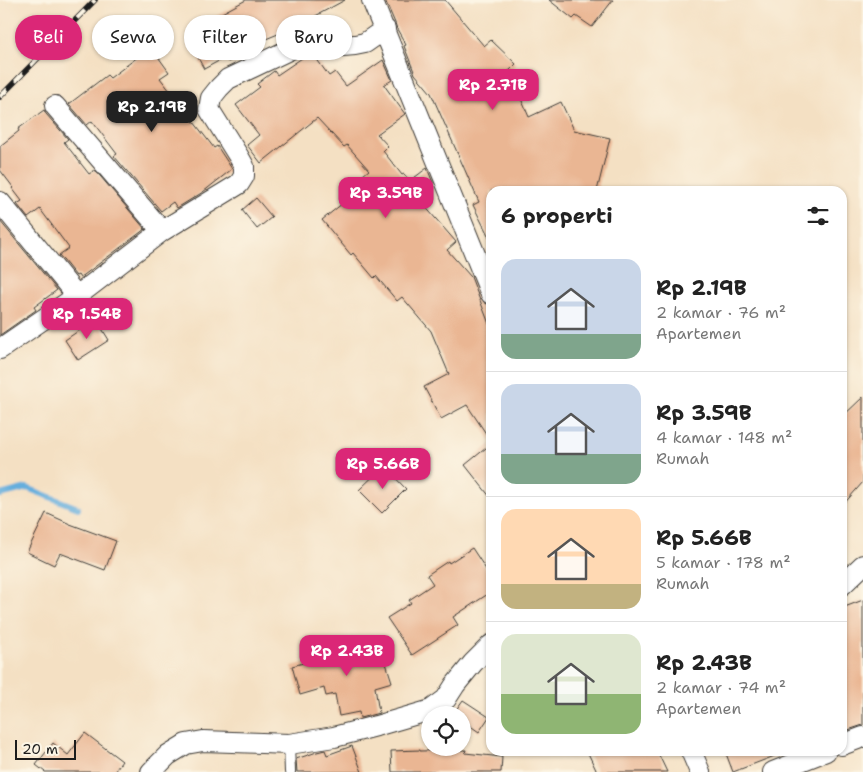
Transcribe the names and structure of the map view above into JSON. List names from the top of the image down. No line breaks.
{"scale_bar":"20 m","page":{"chip":["Beli","Sewa","Filter","Baru"],"price":["Rp 2.71B","Rp 2.19B","Rp 3.59B","Rp 1.54B","Rp 5.66B","Rp 2.43B"],"heading":"6 properti","list":[{"name":"Rp 2.19B","note":"2 kamar · 76 m² · Apartemen"},{"name":"Rp 3.59B","note":"4 kamar · 148 m² · Rumah"},{"name":"Rp 5.66B","note":"5 kamar · 178 m² · Rumah"},{"name":"Rp 2.43B","note":"2 kamar · 74 m² · Apartemen"}],"scale":"20 m"}}
